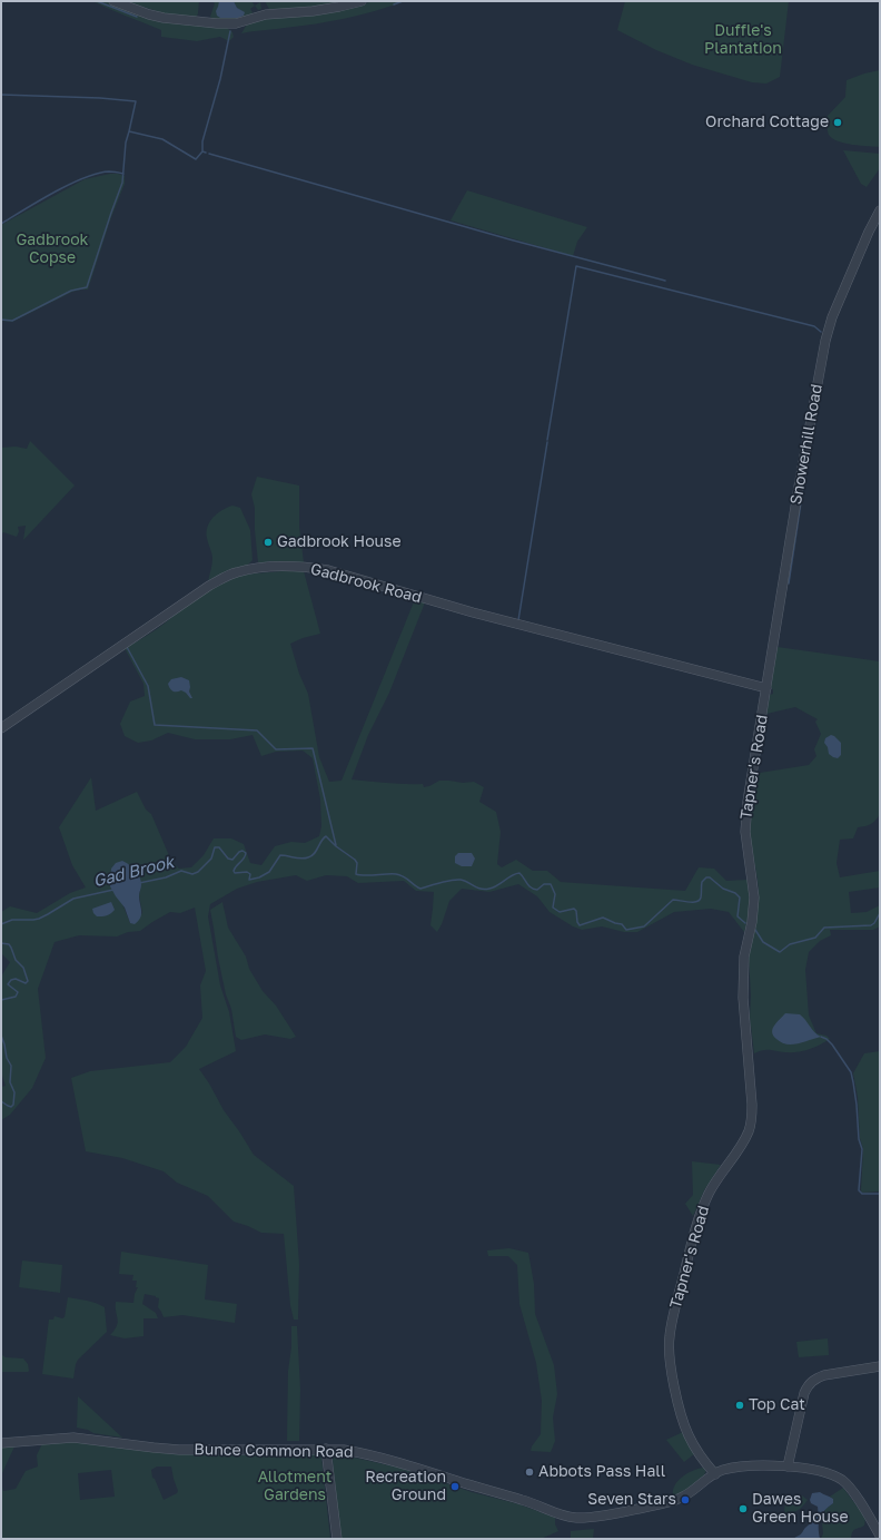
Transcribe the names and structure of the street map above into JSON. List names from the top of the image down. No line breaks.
{"streets":{"street":["Snowerhill Road","Gadbrook Road","Tapner's Road","Bunce Common Road"]},"crossings":[["Snowerhill Road","Gadbrook Road"],["Snowerhill Road","Tapner's Road"],["Gadbrook Road","Tapner's Road"],["Tapner's Road","Bunce Common Road"]],"water":["Gad Brook"],"parks":["Duffle's Plantation","Gadbrook Copse","Allotment Gardens"],"places":["Orchard Cottage","Gadbrook House","Top Cat","Abbots Pass Hall","Recreation Ground","Seven Stars","Dawes Green House"]}
